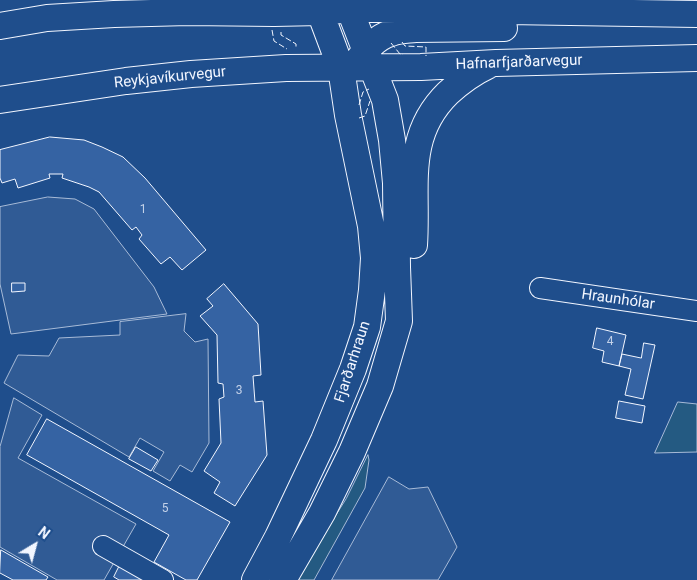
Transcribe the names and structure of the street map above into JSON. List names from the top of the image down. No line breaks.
{"streets":{"main road":["Hafnarfjarðarvegur","Reykjavíkurvegur","Fjarðarhraun"],"street":["Hraunhólar"]},"crossings":[["Hafnarfjarðarvegur","Reykjavíkurvegur"],["Hafnarfjarðarvegur","Fjarðarhraun"],["Reykjavíkurvegur","Fjarðarhraun"]],"house_numbers":["1","4","3","5"],"north":"top right"}
